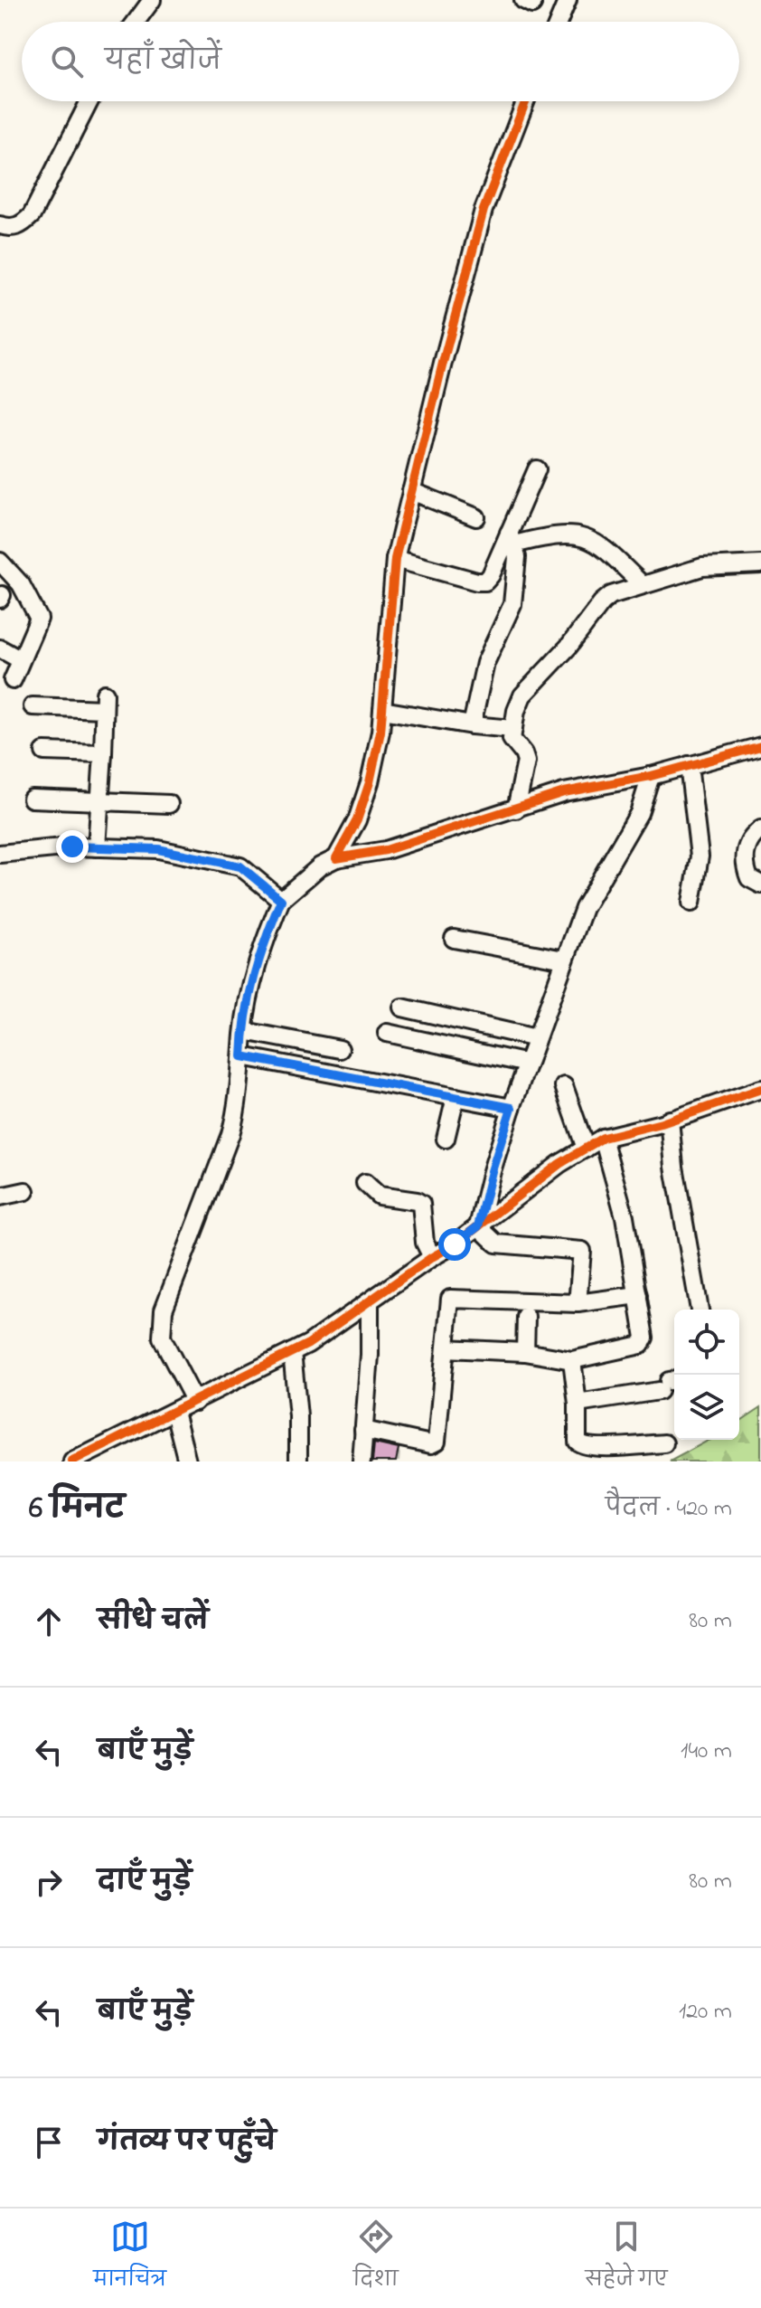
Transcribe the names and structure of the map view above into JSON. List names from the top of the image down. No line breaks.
{"page":{"search":"यहाँ खोजें","heading":["6 मिनट","पैदल · 420 m"],"list":[["सीधे चलें","80 m"],["बाएँ मुड़ें","140 m"],["दाएँ मुड़ें","80 m"],["बाएँ मुड़ें","120 m"],"गंतव्य पर पहुँचे"],"nav":["मानचित्र","दिशा","सहेजे गए"]}}
